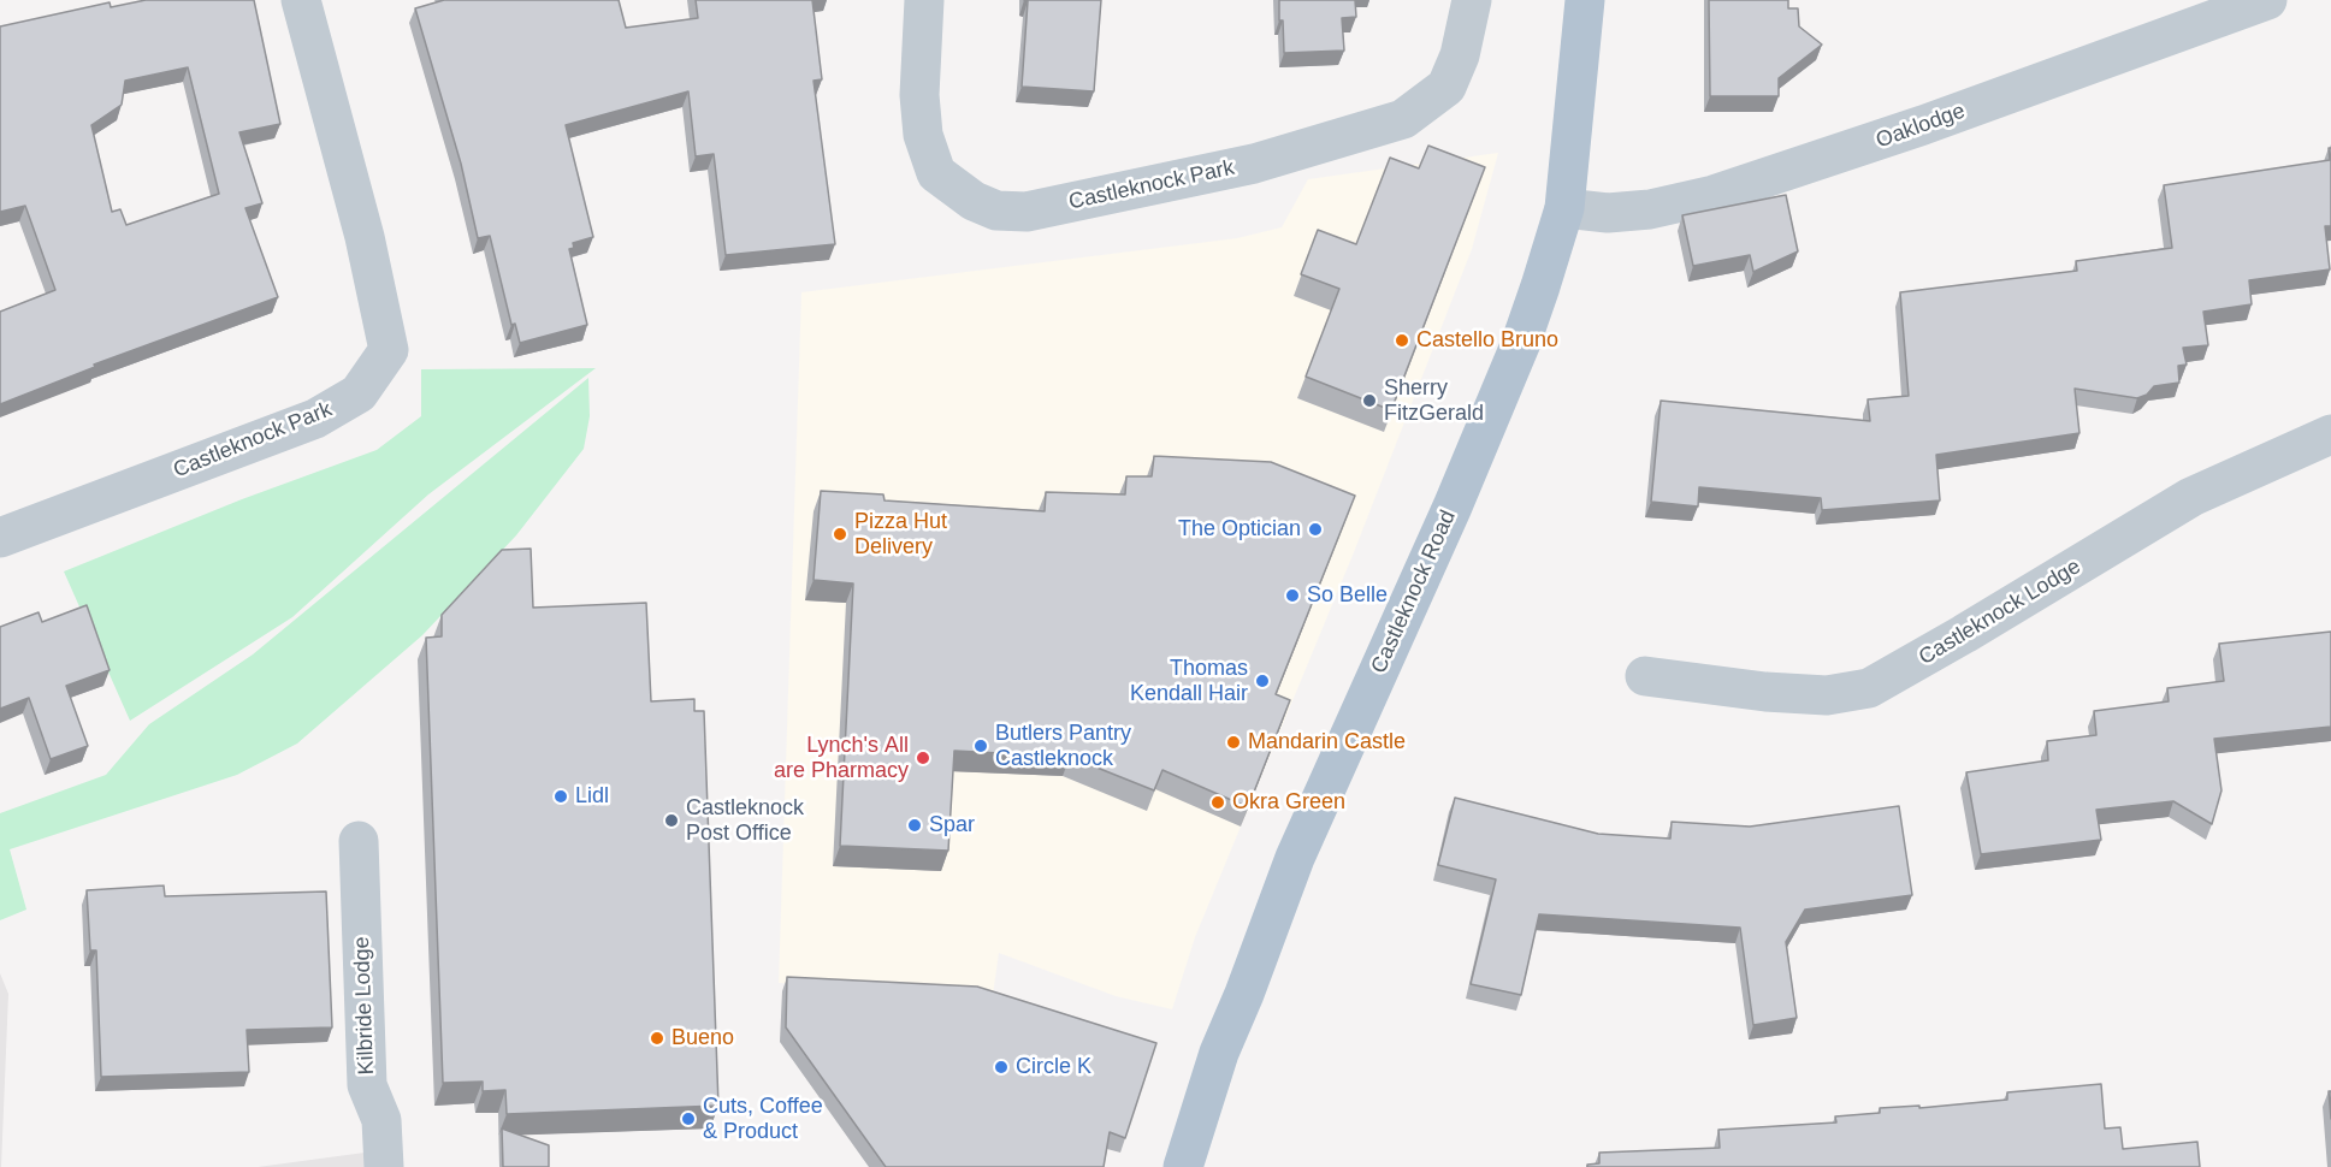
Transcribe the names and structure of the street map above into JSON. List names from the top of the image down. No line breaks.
{"streets":{"main road":["Castleknock Road"],"street":["Oaklodge","Castleknock Park","Castleknock Lodge","Kilbride Lodge"]},"crossings":[["Oaklodge","Castleknock Road"]],"places":["Castello Bruno","Sherry FitzGerald","The Optician","Pizza Hut Delivery","So Belle","Thomas Kendall Hair","Mandarin Castle","Butlers Pantry Castleknock","Lynch's All are Pharmacy","Lidl","Okra Green","Castleknock Post Office","Spar","Bueno","Circle K","Cuts, Coffee & Product"]}
